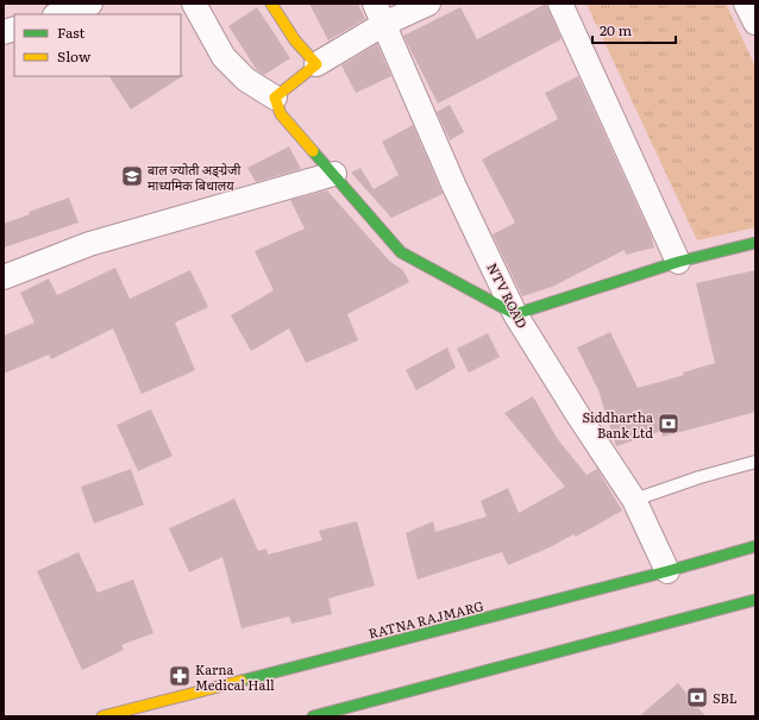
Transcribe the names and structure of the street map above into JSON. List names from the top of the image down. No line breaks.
{"streets":{"main road":["RATNA RAJMARG"],"street":["NTV ROAD"]},"crossings":[["NTV ROAD","RATNA RAJMARG"]],"places":{"school or university":["बाल ज्योती अङ्ग्रेजी माध्यमिक बिधालय"],"bank":["Siddhartha Bank Ltd","SBL"],"pharmacy":["Karna Medical Hall"]},"legend":["Fast","Slow"],"scale_bar":"20 m"}
